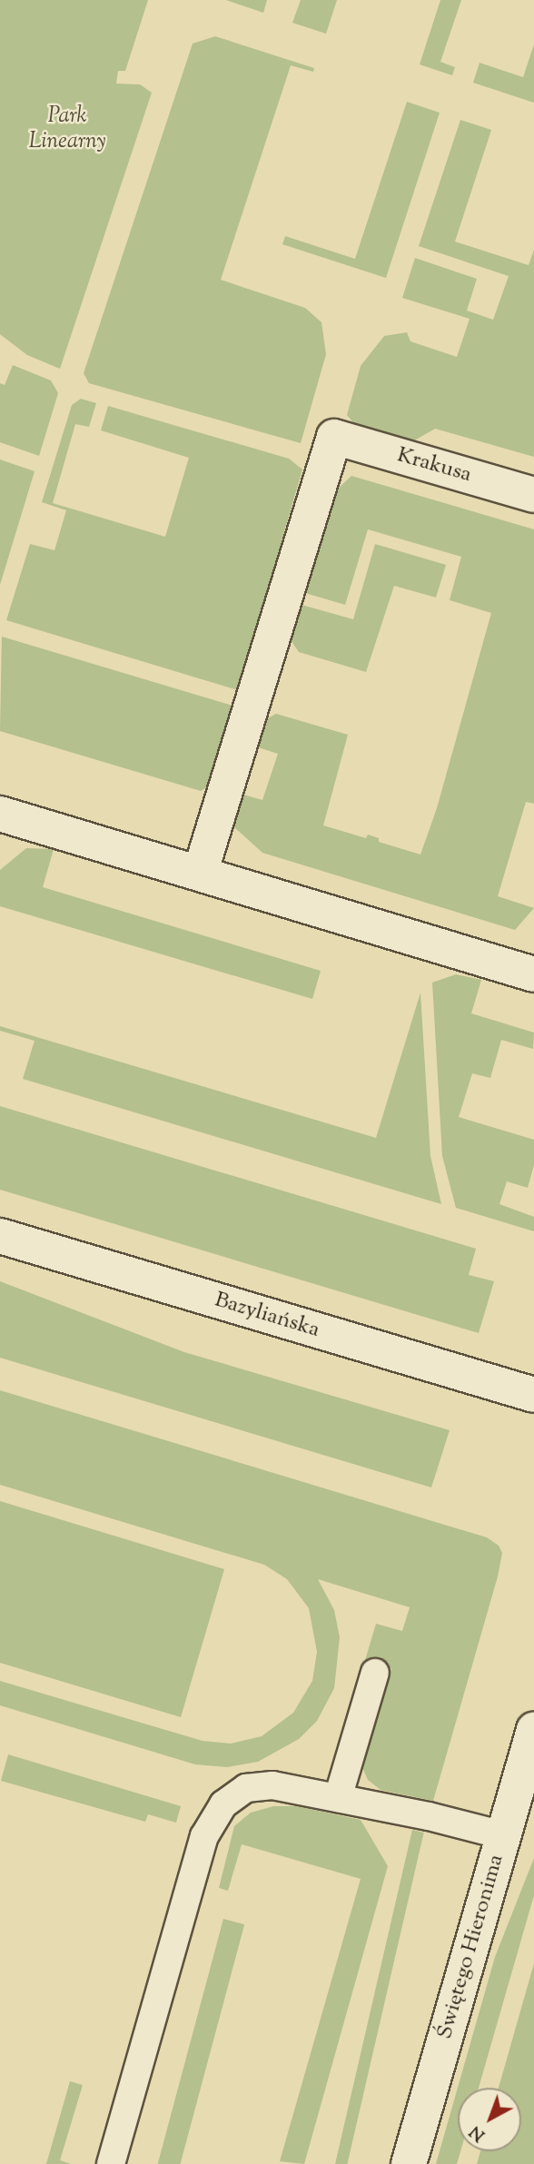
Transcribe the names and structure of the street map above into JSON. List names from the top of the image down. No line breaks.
{"streets":{"street":["Krakusa","Bazyliańska","Świętego Hieronima"]},"parks":["Park Linearny"],"north":"bottom left"}
